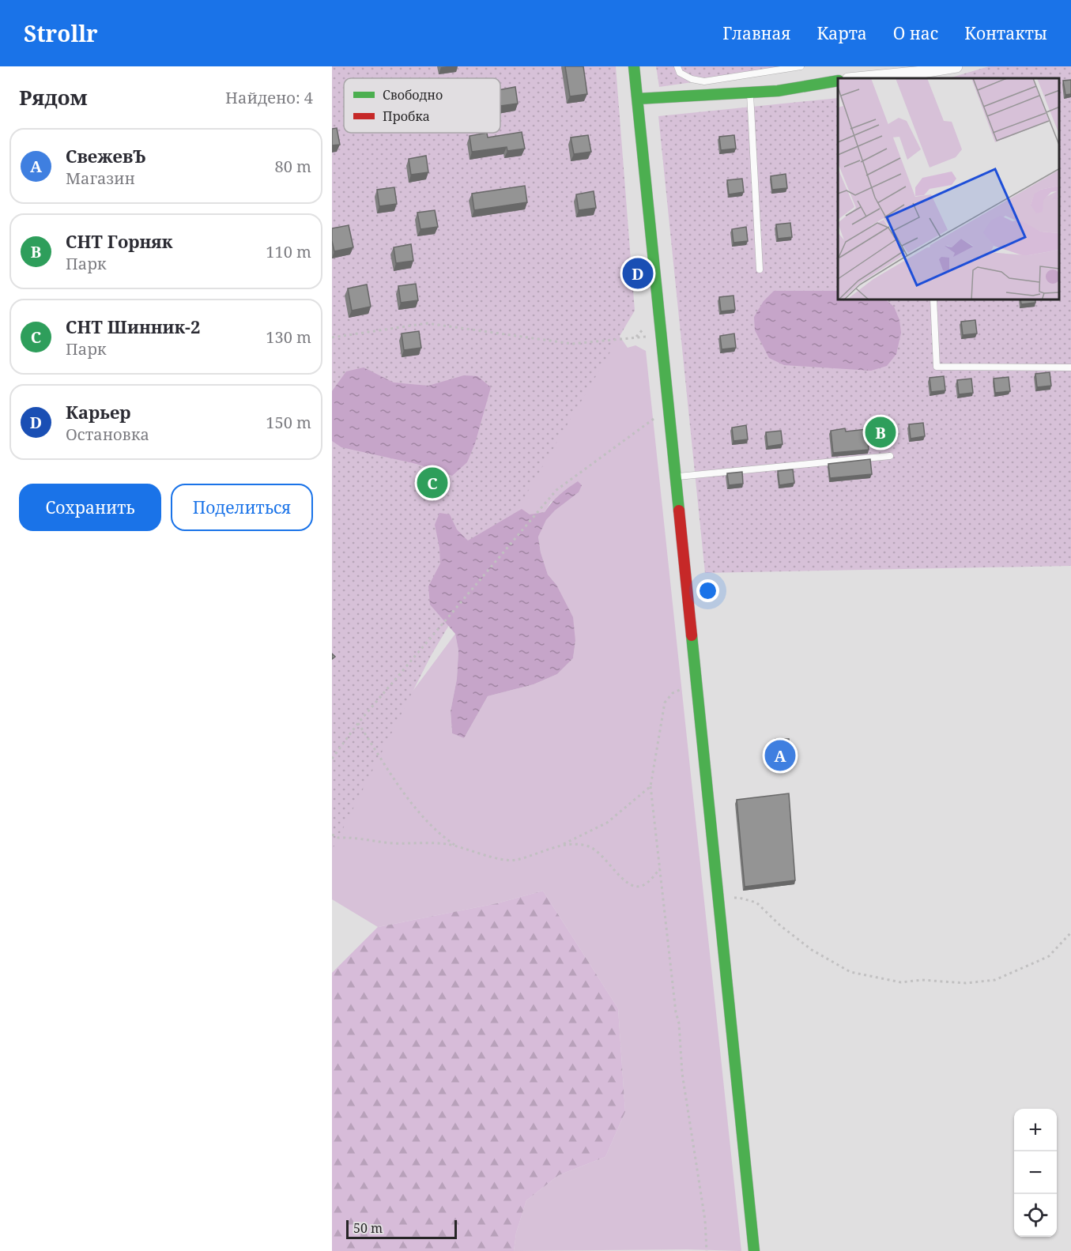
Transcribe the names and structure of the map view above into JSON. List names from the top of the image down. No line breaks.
{"legend":["Свободно","Пробка"],"scale_bar":"50 m","page":{"header":"Strollr","nav":["Главная","Карта","О нас","Контакты"],"heading":["Рядом","Найдено: 4"],"list":[{"mark":"A","name":"СвежевЪ","note":"Магазин","value":"80 m"},{"mark":"B","name":"СНТ Горняк","note":"Парк","value":"110 m"},{"mark":"C","name":"СНТ Шинник-2","note":"Парк","value":"130 m"},{"mark":"D","name":"Карьер","note":"Остановка","value":"150 m"}],"pins":["D","B","C","A"],"buttons":["Сохранить","Поделиться"],"map_buttons":["+","−"],"scale":"50 m"}}
